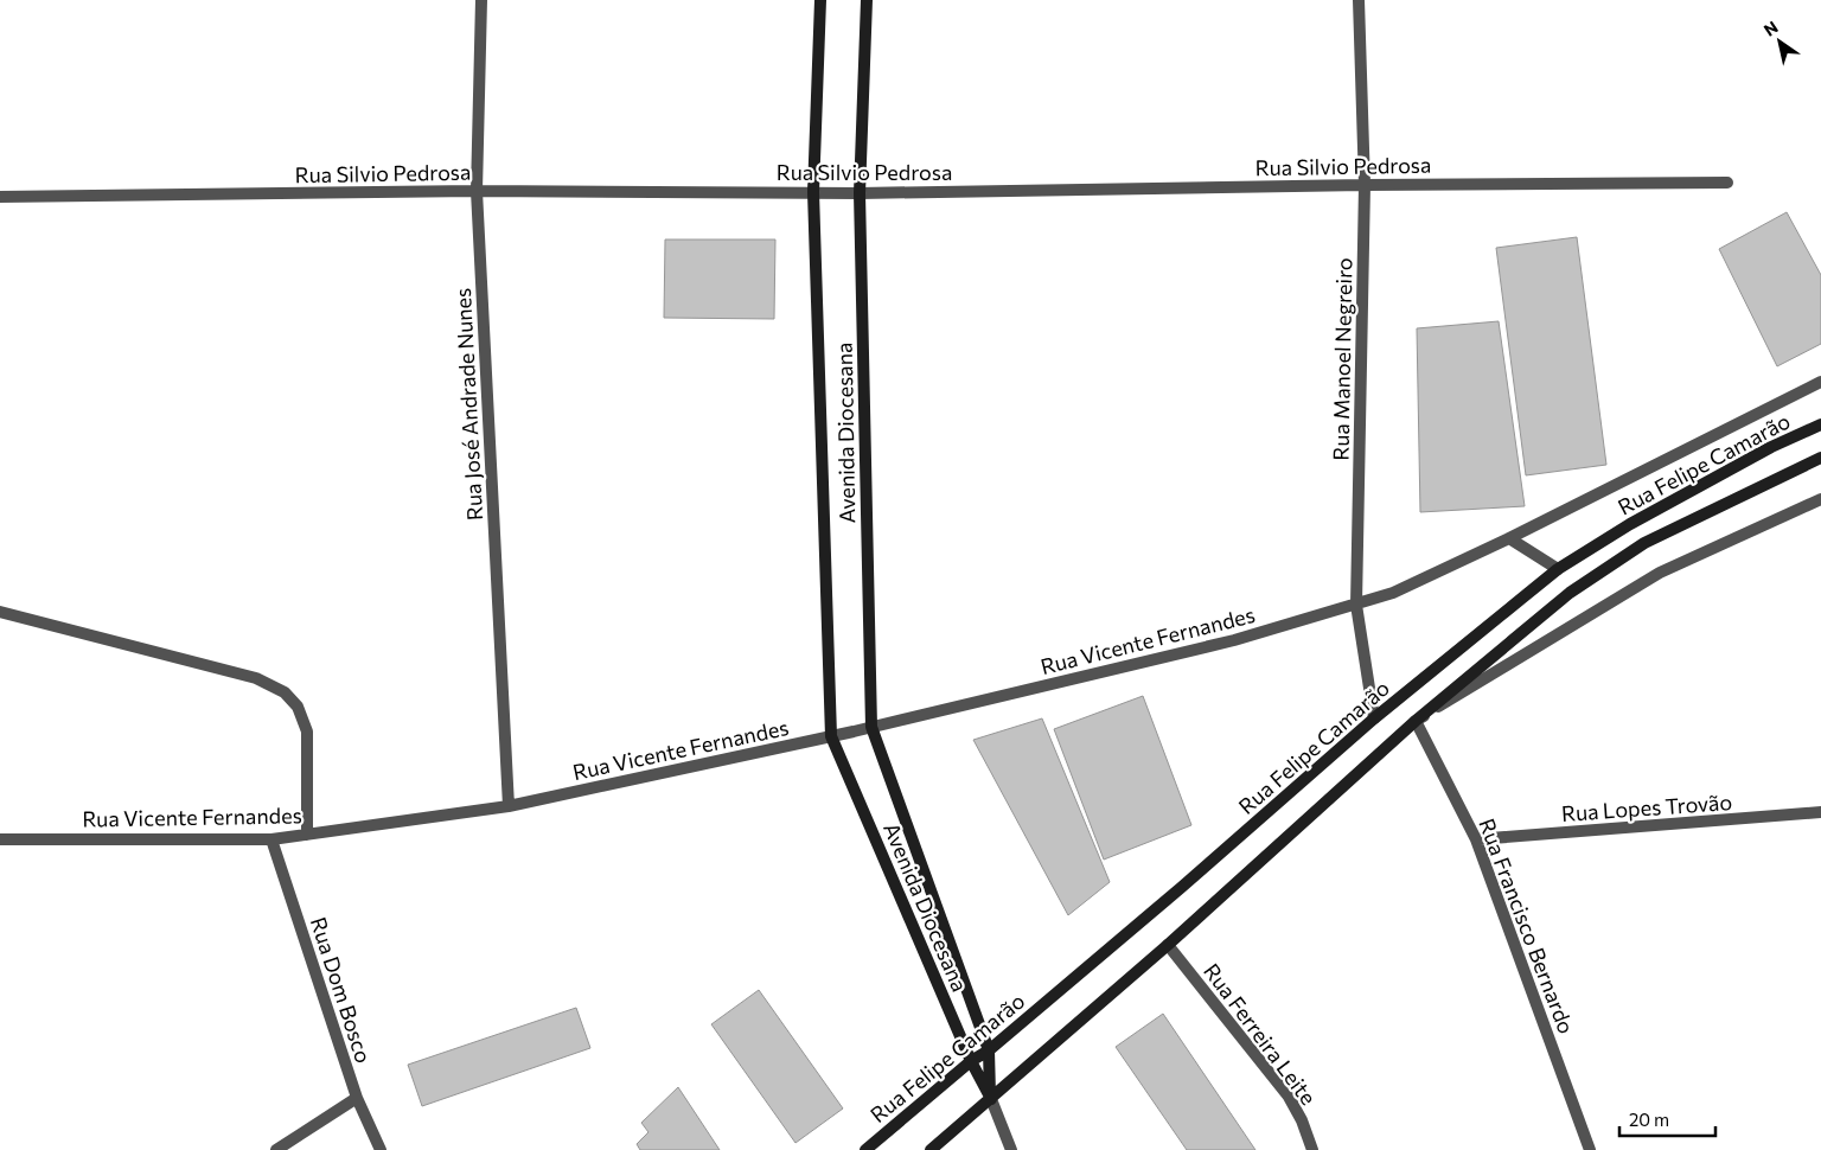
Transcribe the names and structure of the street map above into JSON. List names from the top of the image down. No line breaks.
{"streets":{"main road":["Avenida Diocesana","Rua Felipe Camarão"],"street":["Rua Silvio Pedrosa","Rua Manoel Negreiro","Rua José Andrade Nunes","Rua Vicente Fernandes","Rua Lopes Trovão","Rua Francisco Bernardo","Rua Dom Bosco","Rua Ferreira Leite"]},"crossings":[["Rua Silvio Pedrosa","Rua Manoel Negreiro"],["Rua Silvio Pedrosa","Rua José Andrade Nunes"],["Rua Silvio Pedrosa","Avenida Diocesana"],["Rua Manoel Negreiro","Rua Felipe Camarão"],["Rua Manoel Negreiro","Rua Vicente Fernandes"],["Rua José Andrade Nunes","Rua Vicente Fernandes"],["Avenida Diocesana","Rua Felipe Camarão"],["Avenida Diocesana","Rua Vicente Fernandes"],["Rua Felipe Camarão","Rua Vicente Fernandes"],["Rua Felipe Camarão","Rua Francisco Bernardo"],["Rua Felipe Camarão","Rua Ferreira Leite"],["Rua Vicente Fernandes","Rua Dom Bosco"],["Rua Lopes Trovão","Rua Francisco Bernardo"]],"scale_bar":"20 m","north":"top left"}
